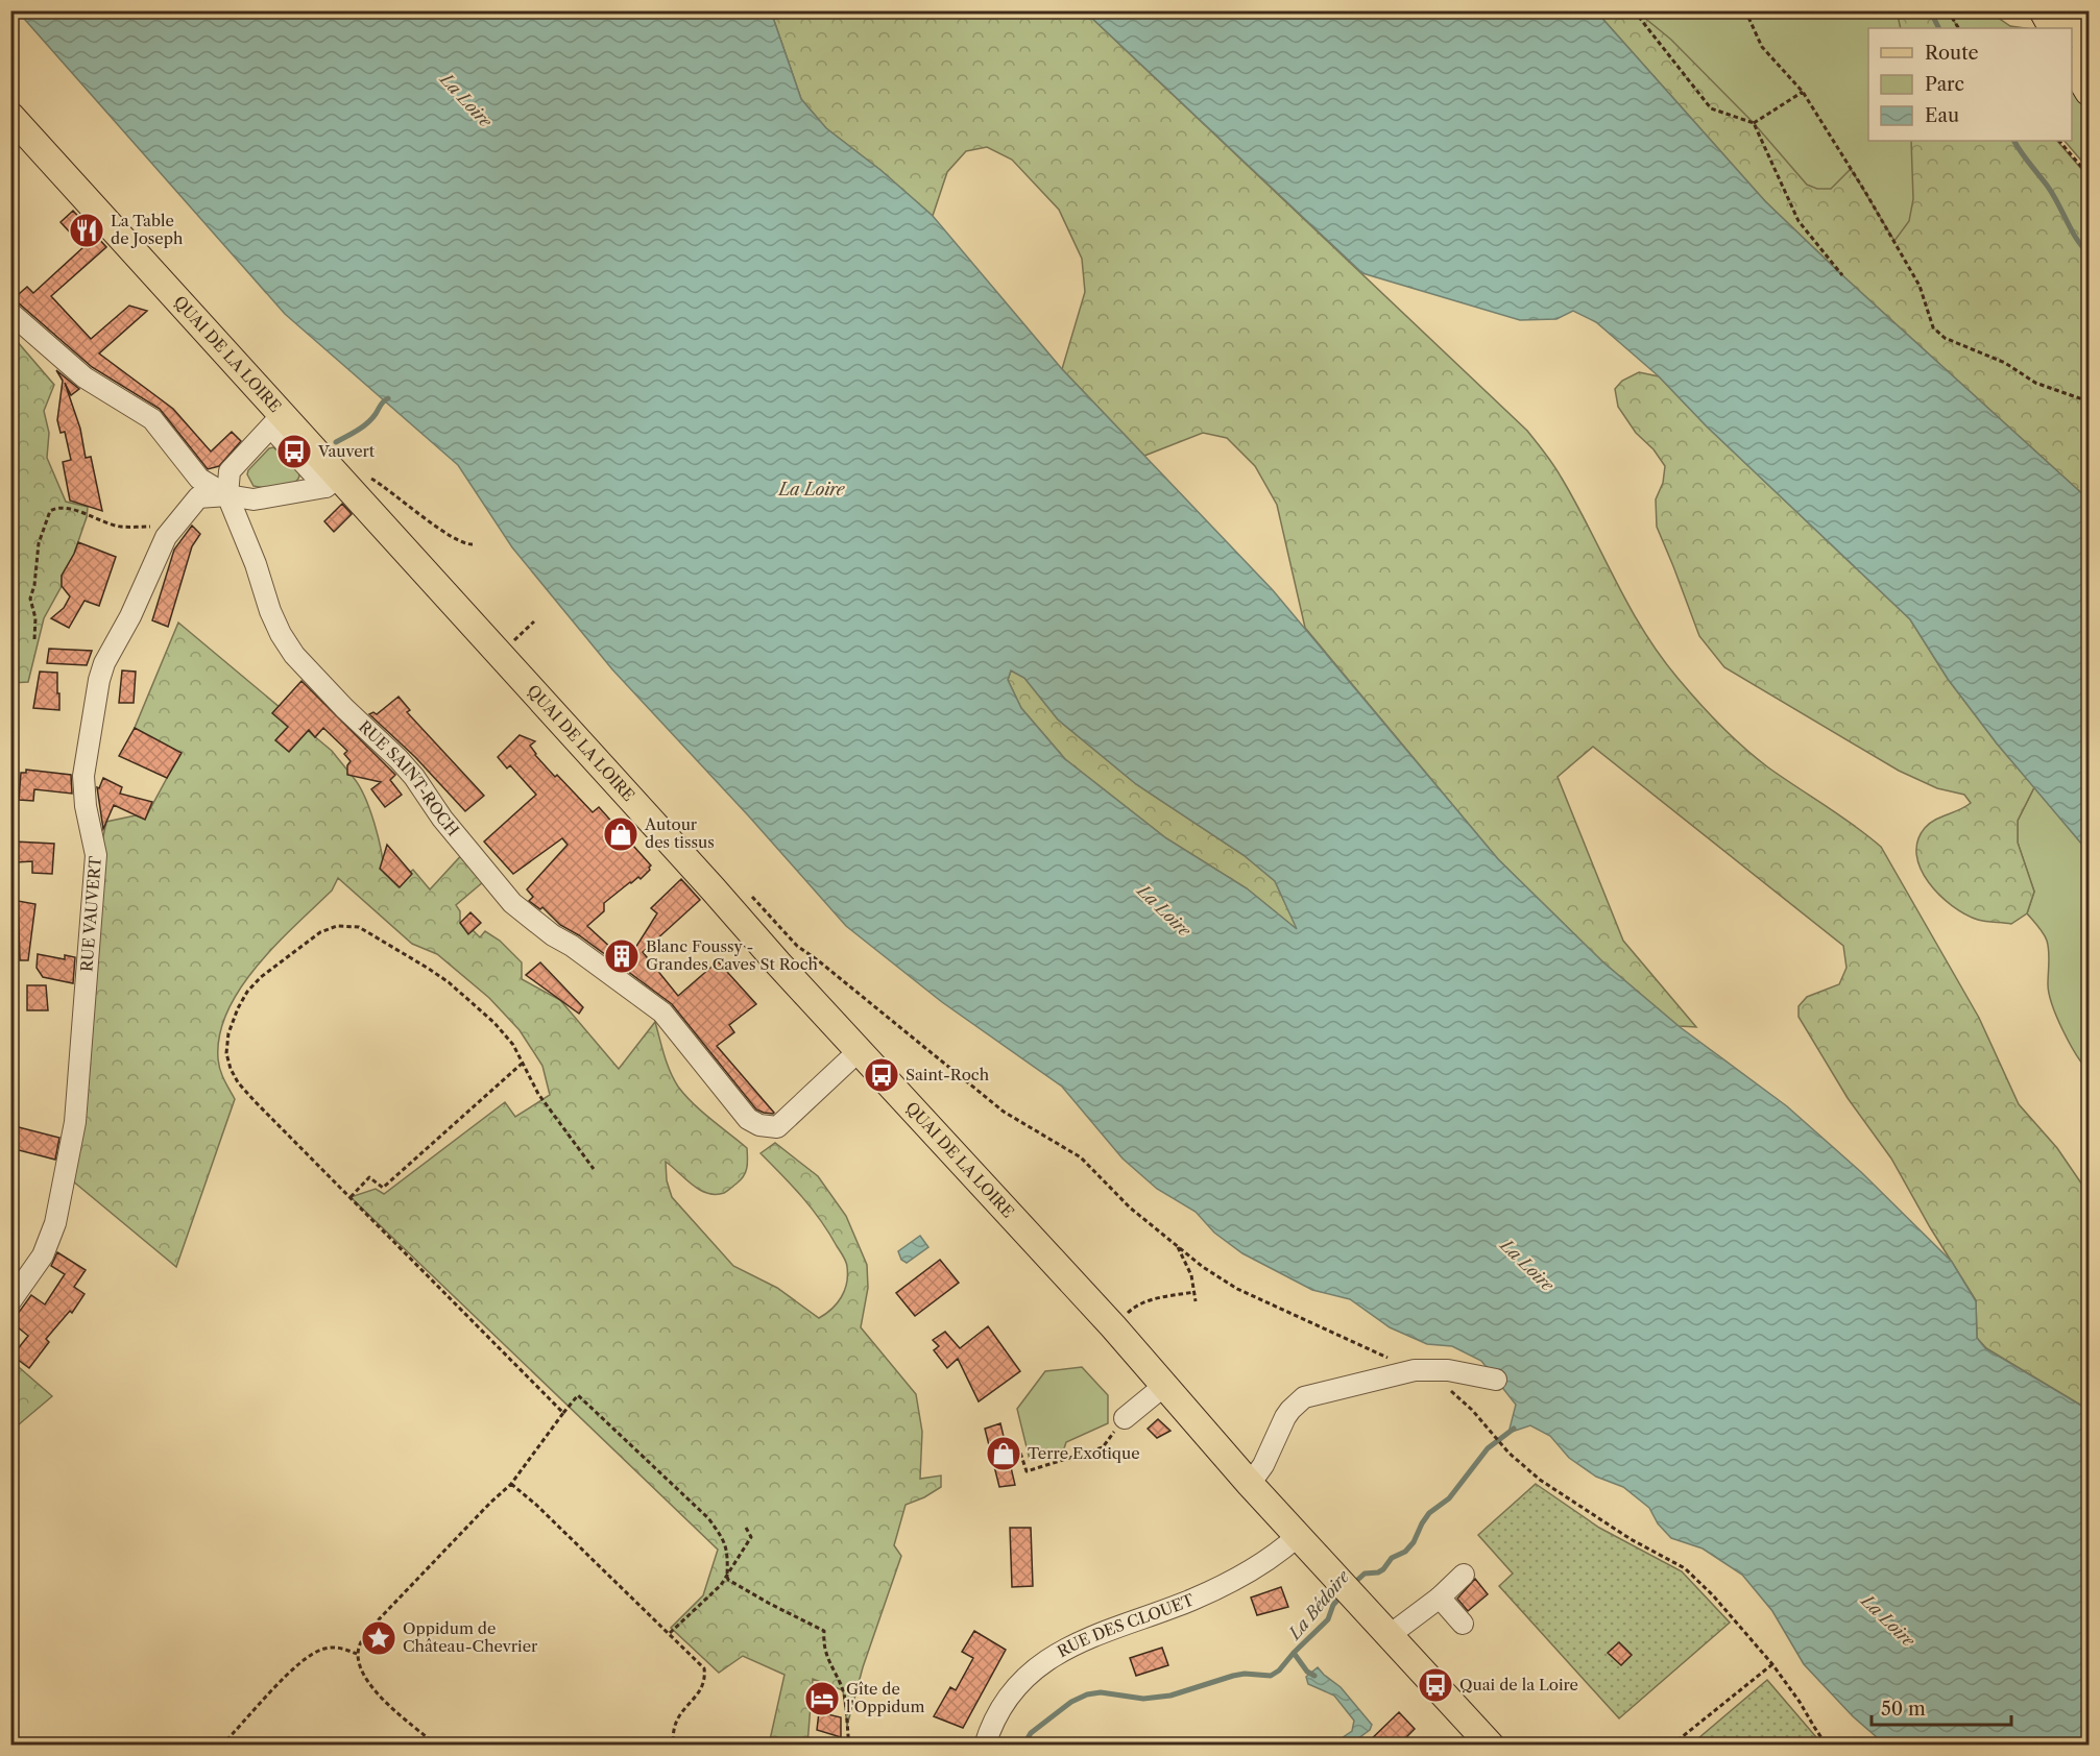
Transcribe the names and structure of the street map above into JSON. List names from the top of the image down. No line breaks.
{"streets":{"main road":["QUAI DE LA LOIRE"],"street":["RUE SAINT-ROCH","RUE VAUVERT","RUE DES CLOUET"]},"crossings":[["QUAI DE LA LOIRE","RUE SAINT-ROCH"],["QUAI DE LA LOIRE","RUE DES CLOUET"],["RUE SAINT-ROCH","RUE VAUVERT"]],"water":["La Loire","La Bédoire"],"places":{"restaurant":["La Table de Joseph"],"bus stop":["Vauvert","Saint-Roch","Quai de la Loire"],"shop":["Autour des tissus","Terre Exotique"],"building":["Blanc Foussy - Grandes Caves St Roch"],"place":["Oppidum de Château-Chevrier"],"hotel":["Gîte de l'Oppidum"]},"legend":["Route","Parc","Eau"],"scale_bar":"50 m"}
